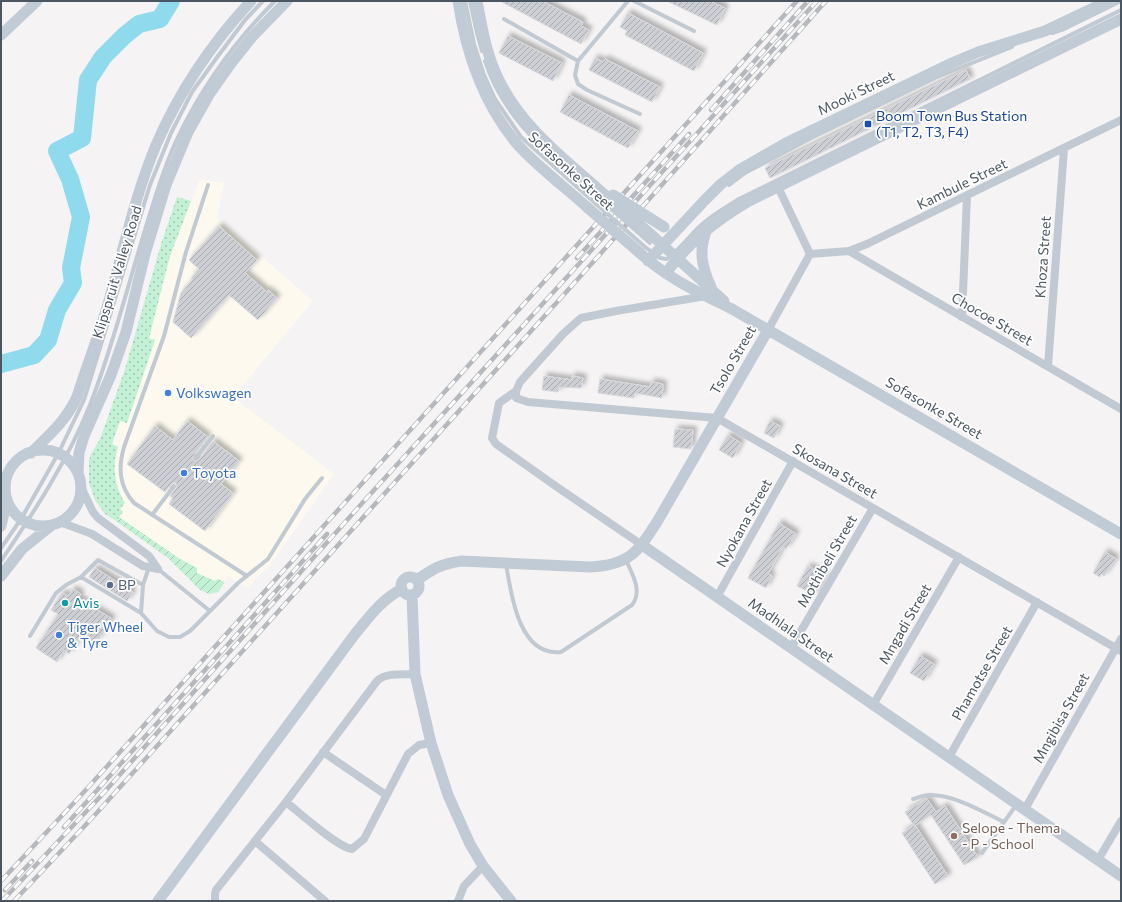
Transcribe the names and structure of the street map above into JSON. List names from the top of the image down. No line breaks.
{"streets":{"main road":["Mooki Street","Sofasonke Street","Klipspruit Valley Road","Tsolo Street","Madhlala Street"],"street":["Kambule Street","Khoza Street","Chocoe Street","Skosana Street","Nyokana Street","Mothibeli Street","Mngadi Street","Phamotse Street","Mngibisa Street"]},"crossings":[["Mooki Street","Sofasonke Street"],["Sofasonke Street","Tsolo Street"],["Kambule Street","Khoza Street"],["Kambule Street","Chocoe Street"],["Kambule Street","Tsolo Street"],["Khoza Street","Chocoe Street"],["Tsolo Street","Skosana Street"],["Tsolo Street","Madhlala Street"],["Skosana Street","Nyokana Street"],["Skosana Street","Mothibeli Street"],["Skosana Street","Mngadi Street"],["Skosana Street","Madhlala Street"],["Skosana Street","Phamotse Street"],["Skosana Street","Mngibisa Street"],["Nyokana Street","Madhlala Street"],["Mothibeli Street","Madhlala Street"],["Mngadi Street","Madhlala Street"],["Madhlala Street","Phamotse Street"],["Madhlala Street","Mngibisa Street"]],"places":{"transit":["Boom Town Bus Station (T1, T2, T3, F4)"],"other":["Volkswagen","Toyota","BP","Avis","Tiger Wheel & Tyre","Selope - Thema - P - School"]}}
